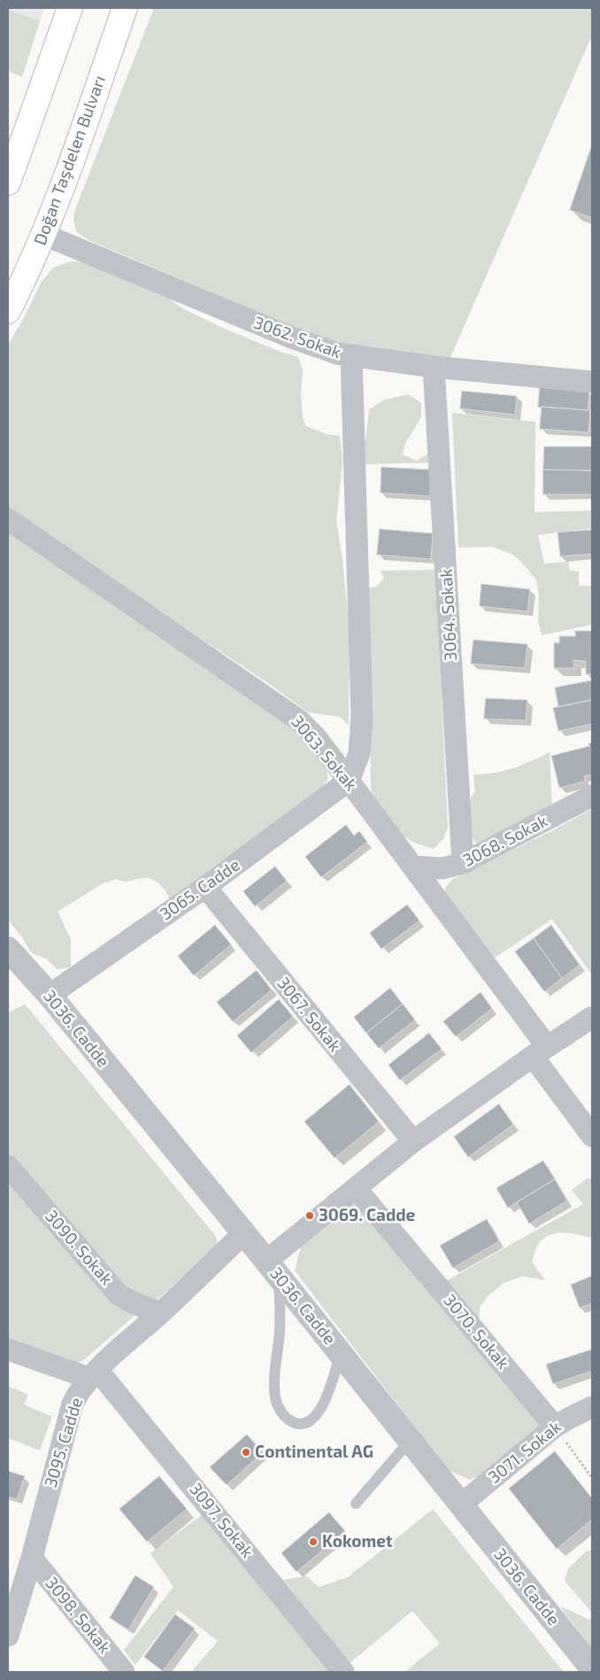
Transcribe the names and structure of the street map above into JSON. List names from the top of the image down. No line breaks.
{"streets":{"main road":["Doğan Taşdelen Bulvarı"],"street":["3062. Sokak","3064. Sokak","3063. Sokak","3068. Sokak","3065. Cadde","3067. Sokak","3036. Cadde","3090. Sokak","3070. Sokak","3095. Cadde","3071. Sokak","3097. Sokak","3098. Sokak"]},"crossings":[["Doğan Taşdelen Bulvarı","3062. Sokak"],["3062. Sokak","3064. Sokak"],["3064. Sokak","3068. Sokak"],["3063. Sokak","3068. Sokak"],["3063. Sokak","3065. Cadde"],["3065. Cadde","3067. Sokak"],["3065. Cadde","3036. Cadde"],["3036. Cadde","3095. Cadde"],["3036. Cadde","3071. Sokak"],["3090. Sokak","3095. Cadde"],["3070. Sokak","3071. Sokak"],["3095. Cadde","3097. Sokak"],["3095. Cadde","3098. Sokak"]],"places":["3069. Cadde","Continental AG","Kokomet"]}
